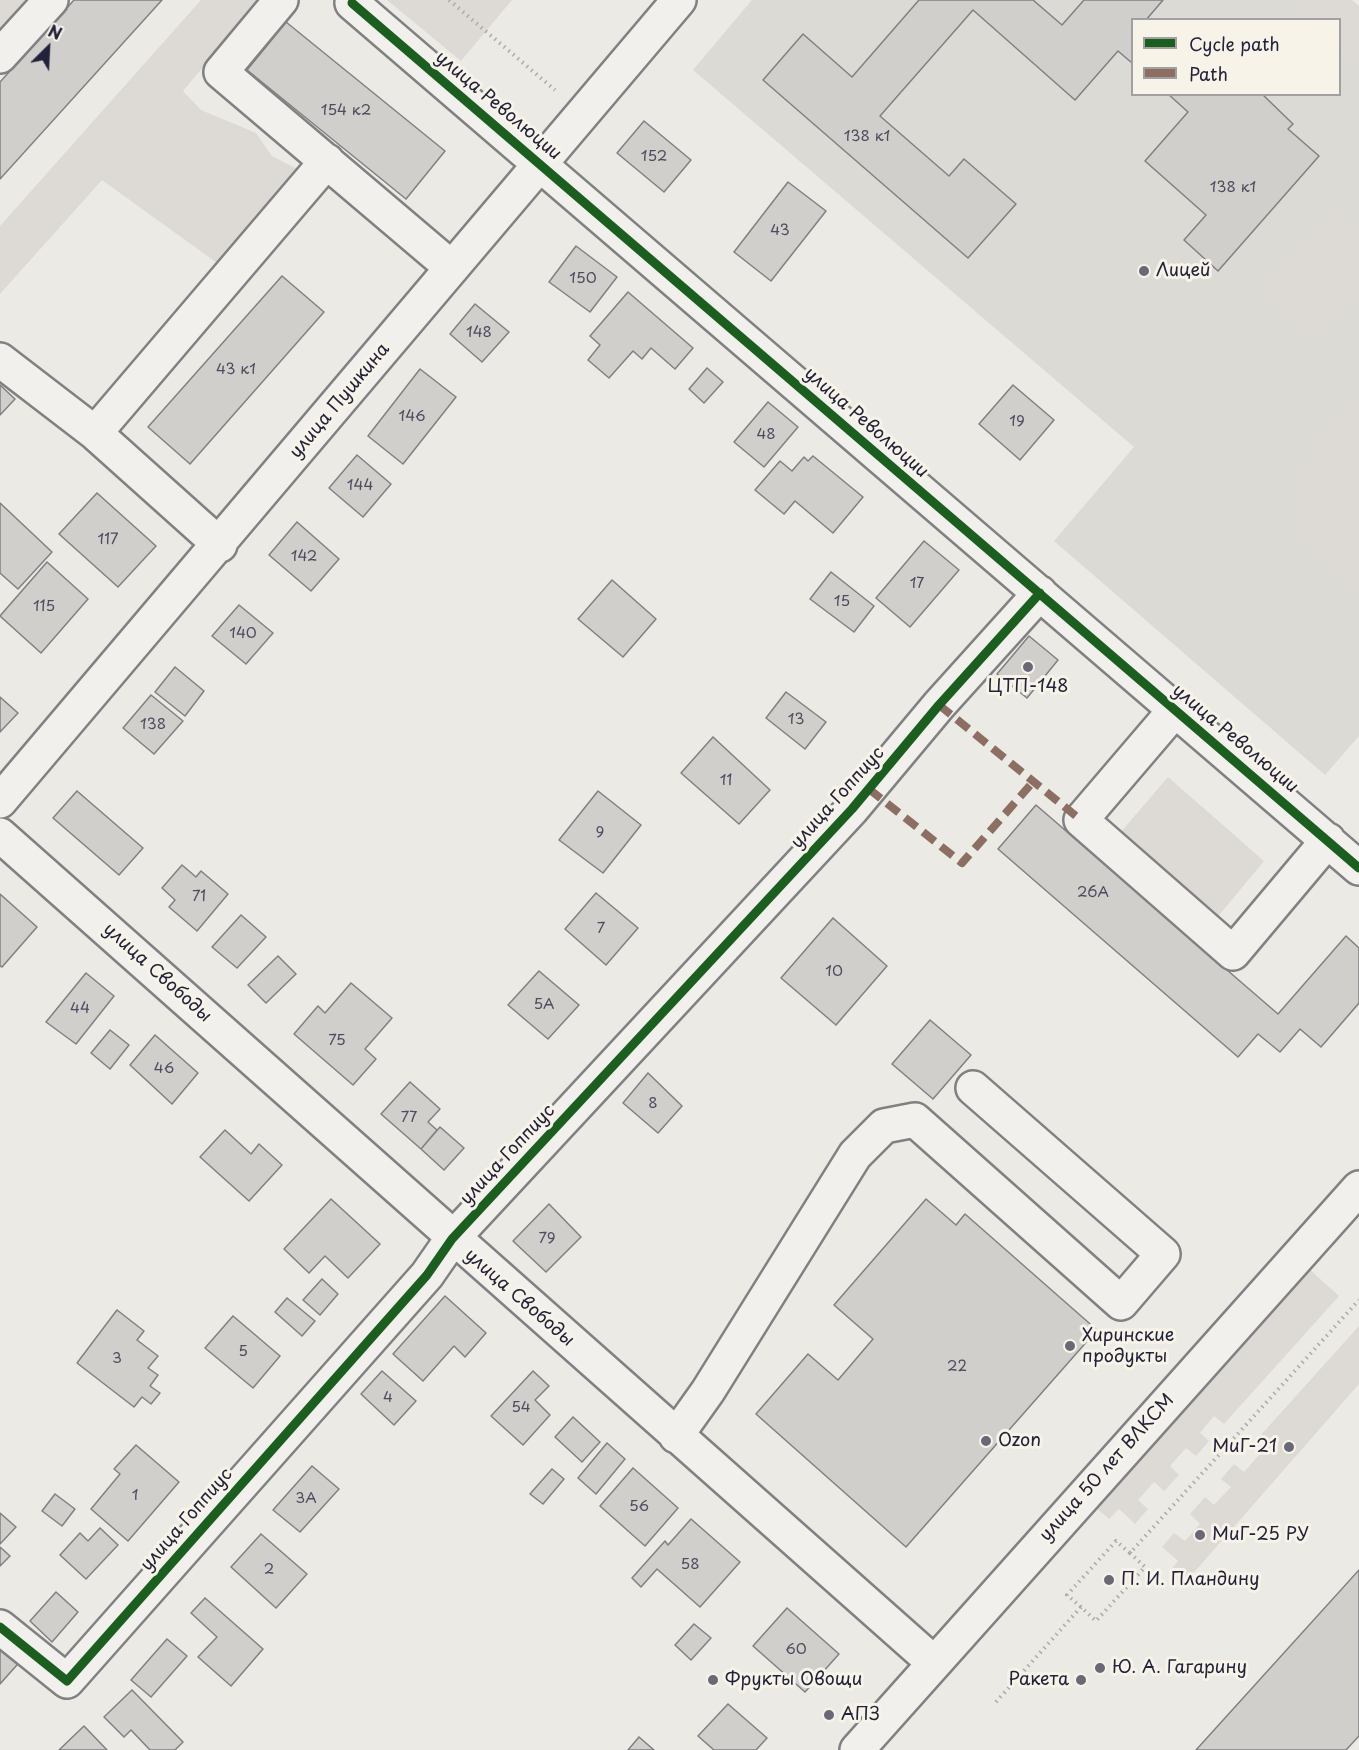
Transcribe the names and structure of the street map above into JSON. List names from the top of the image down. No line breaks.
{"streets":{"street":["улица Революции","улица Пушкина","улица Гоппиус","улица Свободы","улица 50 лет ВЛКСМ"]},"crossings":[["улица Революции","улица Пушкина"],["улица Революции","улица Гоппиус"],["улица Гоппиус","улица Свободы"],["улица Свободы","улица 50 лет ВЛКСМ"]],"places":["Лицей","ЦТП-148","Хиринские продукты","Ozon","МиГ-21","МиГ-25 РУ","П. И. Пландину","Ю. А. Гагарину","Фрукты Овощи","Ракета","АПЗ"],"house_numbers":["154 к2","138 к1","152","138 к1","43","150","148","43 к1","146","19","48","144","117","142","17","15","115","140","13","138","11","9","26А","71","7","10","5А","44","75","46","8","77","79","5","3","22","4","54","1","3А","56","58","2","60"],"legend":["Cycle path","Path"],"north":"top right"}
